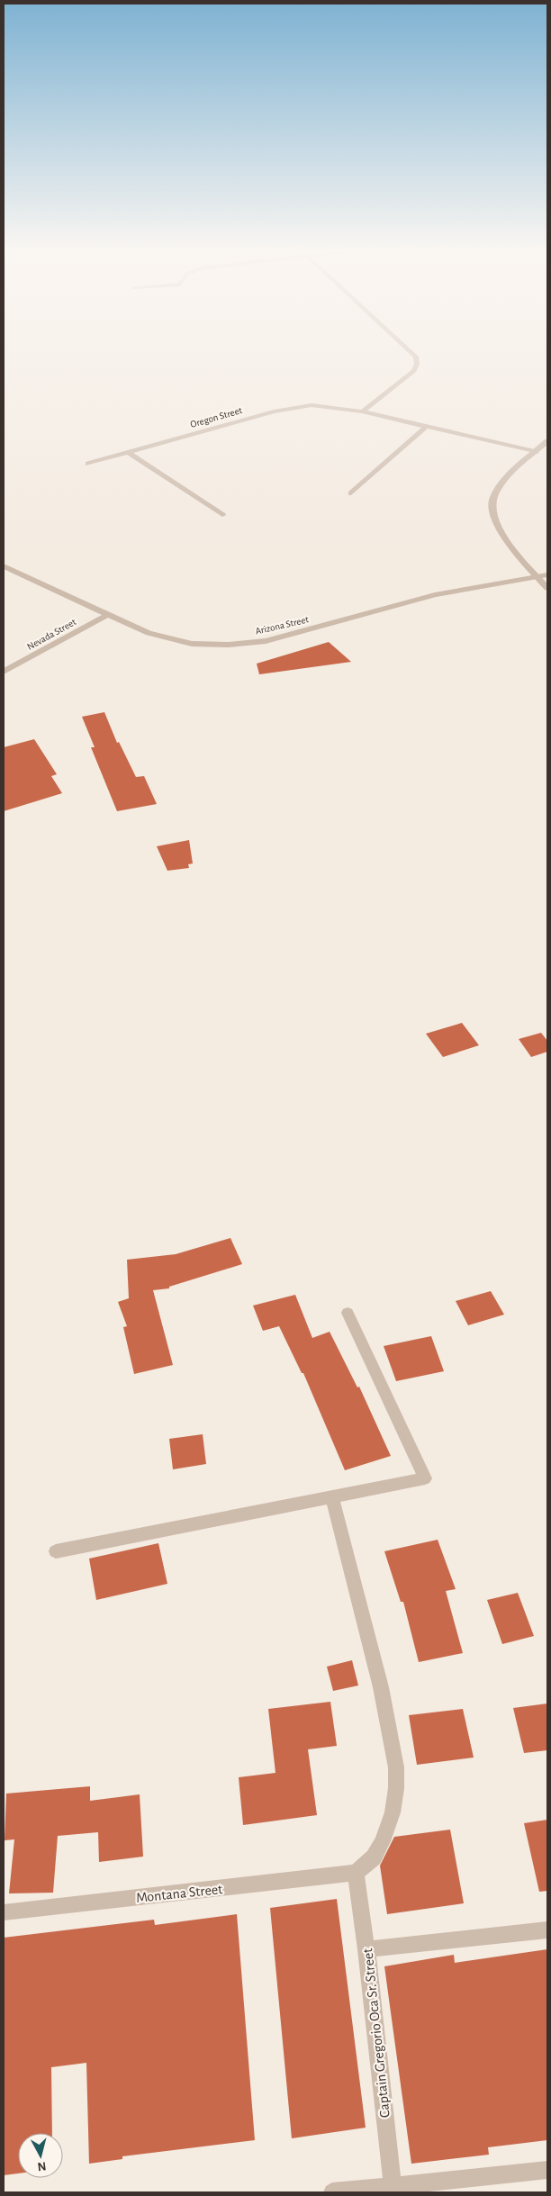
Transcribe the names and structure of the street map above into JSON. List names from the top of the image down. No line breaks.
{"streets":{"street":["Oregon Street","Arizona Street","Nevada Street","Montana Street","Captain Gregorio Oca Sr. Street"]},"crossings":[["Arizona Street","Nevada Street"],["Montana Street","Captain Gregorio Oca Sr. Street"]],"north":"bottom"}
